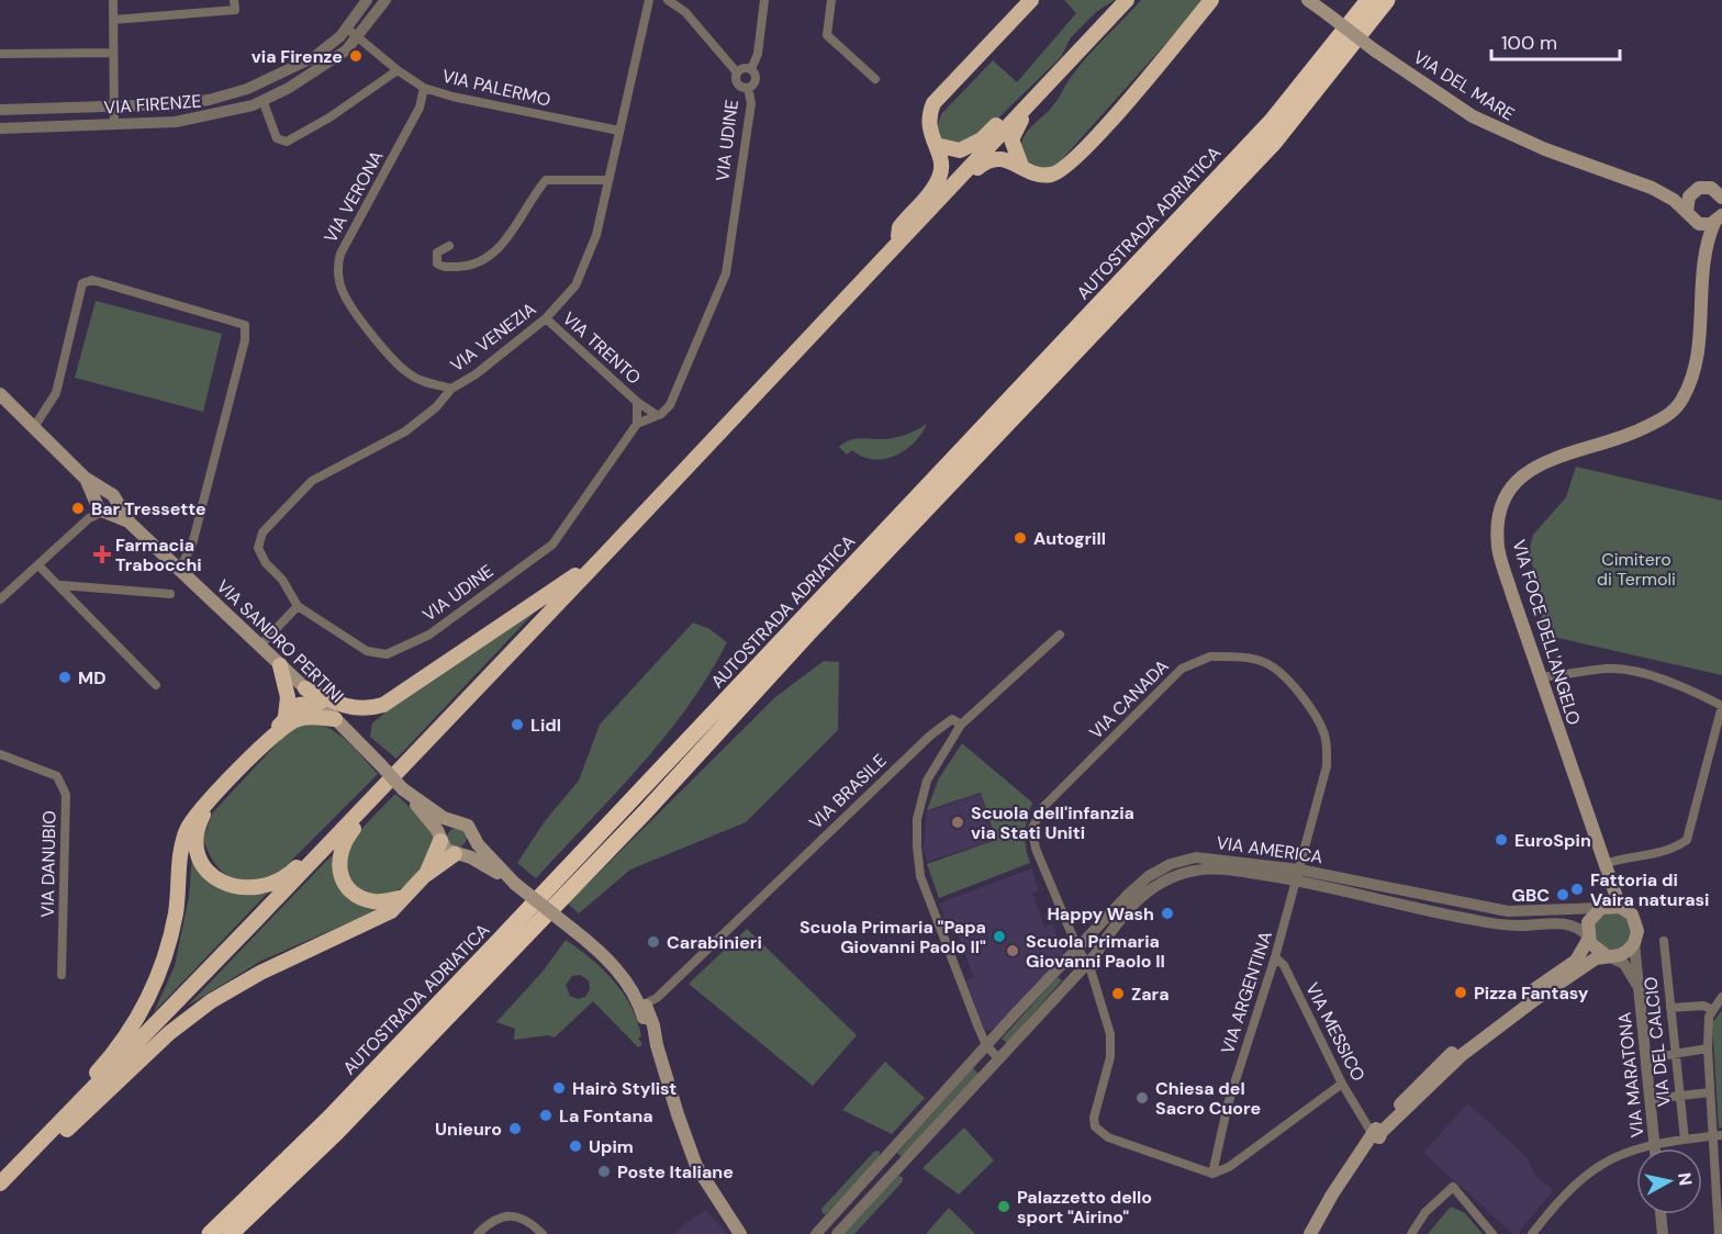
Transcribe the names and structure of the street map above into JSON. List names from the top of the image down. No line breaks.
{"streets":{"highway":["AUTOSTRADA ADRIATICA"],"main road":["VIA DEL MARE","VIA FOCE DELL'ANGELO","VIA SANDRO PERTINI"],"street":["VIA PALERMO","VIA FIRENZE","VIA UDINE","VIA VERONA","VIA VENEZIA","VIA TRENTO","VIA CANADA","VIA BRASILE","VIA AMERICA","VIA DANUBIO","VIA ARGENTINA","VIA MESSICO","VIA DEL CALCIO","VIA MARATONA"]},"crossings":[["VIA DEL MARE","VIA FOCE DELL'ANGELO"],["VIA PALERMO","VIA FIRENZE"],["VIA PALERMO","VIA VERONA"],["VIA PALERMO","VIA VENEZIA"],["VIA UDINE","VIA VENEZIA"],["VIA VERONA","VIA VENEZIA"],["VIA VENEZIA","VIA TRENTO"],["VIA FOCE DELL'ANGELO","VIA AMERICA"],["VIA FOCE DELL'ANGELO","VIA MARATONA"],["VIA SANDRO PERTINI","VIA BRASILE"],["VIA CANADA","VIA AMERICA"],["VIA CANADA","VIA ARGENTINA"],["VIA AMERICA","VIA ARGENTINA"],["VIA AMERICA","VIA MARATONA"],["VIA ARGENTINA","VIA MESSICO"]],"parks":["Cimitero di Termoli"],"places":{"other":["via Firenze","Bar Tressette","Autogrill","MD","Lidl","Scuola dell'infanzia via Stati Uniti","EuroSpin","Fattoria di Vaira naturasi","GBC","Happy Wash","Scuola Primaria \"Papa Giovanni Paolo II\"","Carabinieri","Scuola Primaria Giovanni Paolo II","Pizza Fantasy","Zara","Hairò Stylist","Chiesa del Sacro Cuore","La Fontana","Unieuro","Upim","Poste Italiane","Palazzetto dello sport \"Airino\""],"health":["Farmacia Trabocchi"]},"scale_bar":"100 m","north":"right"}
